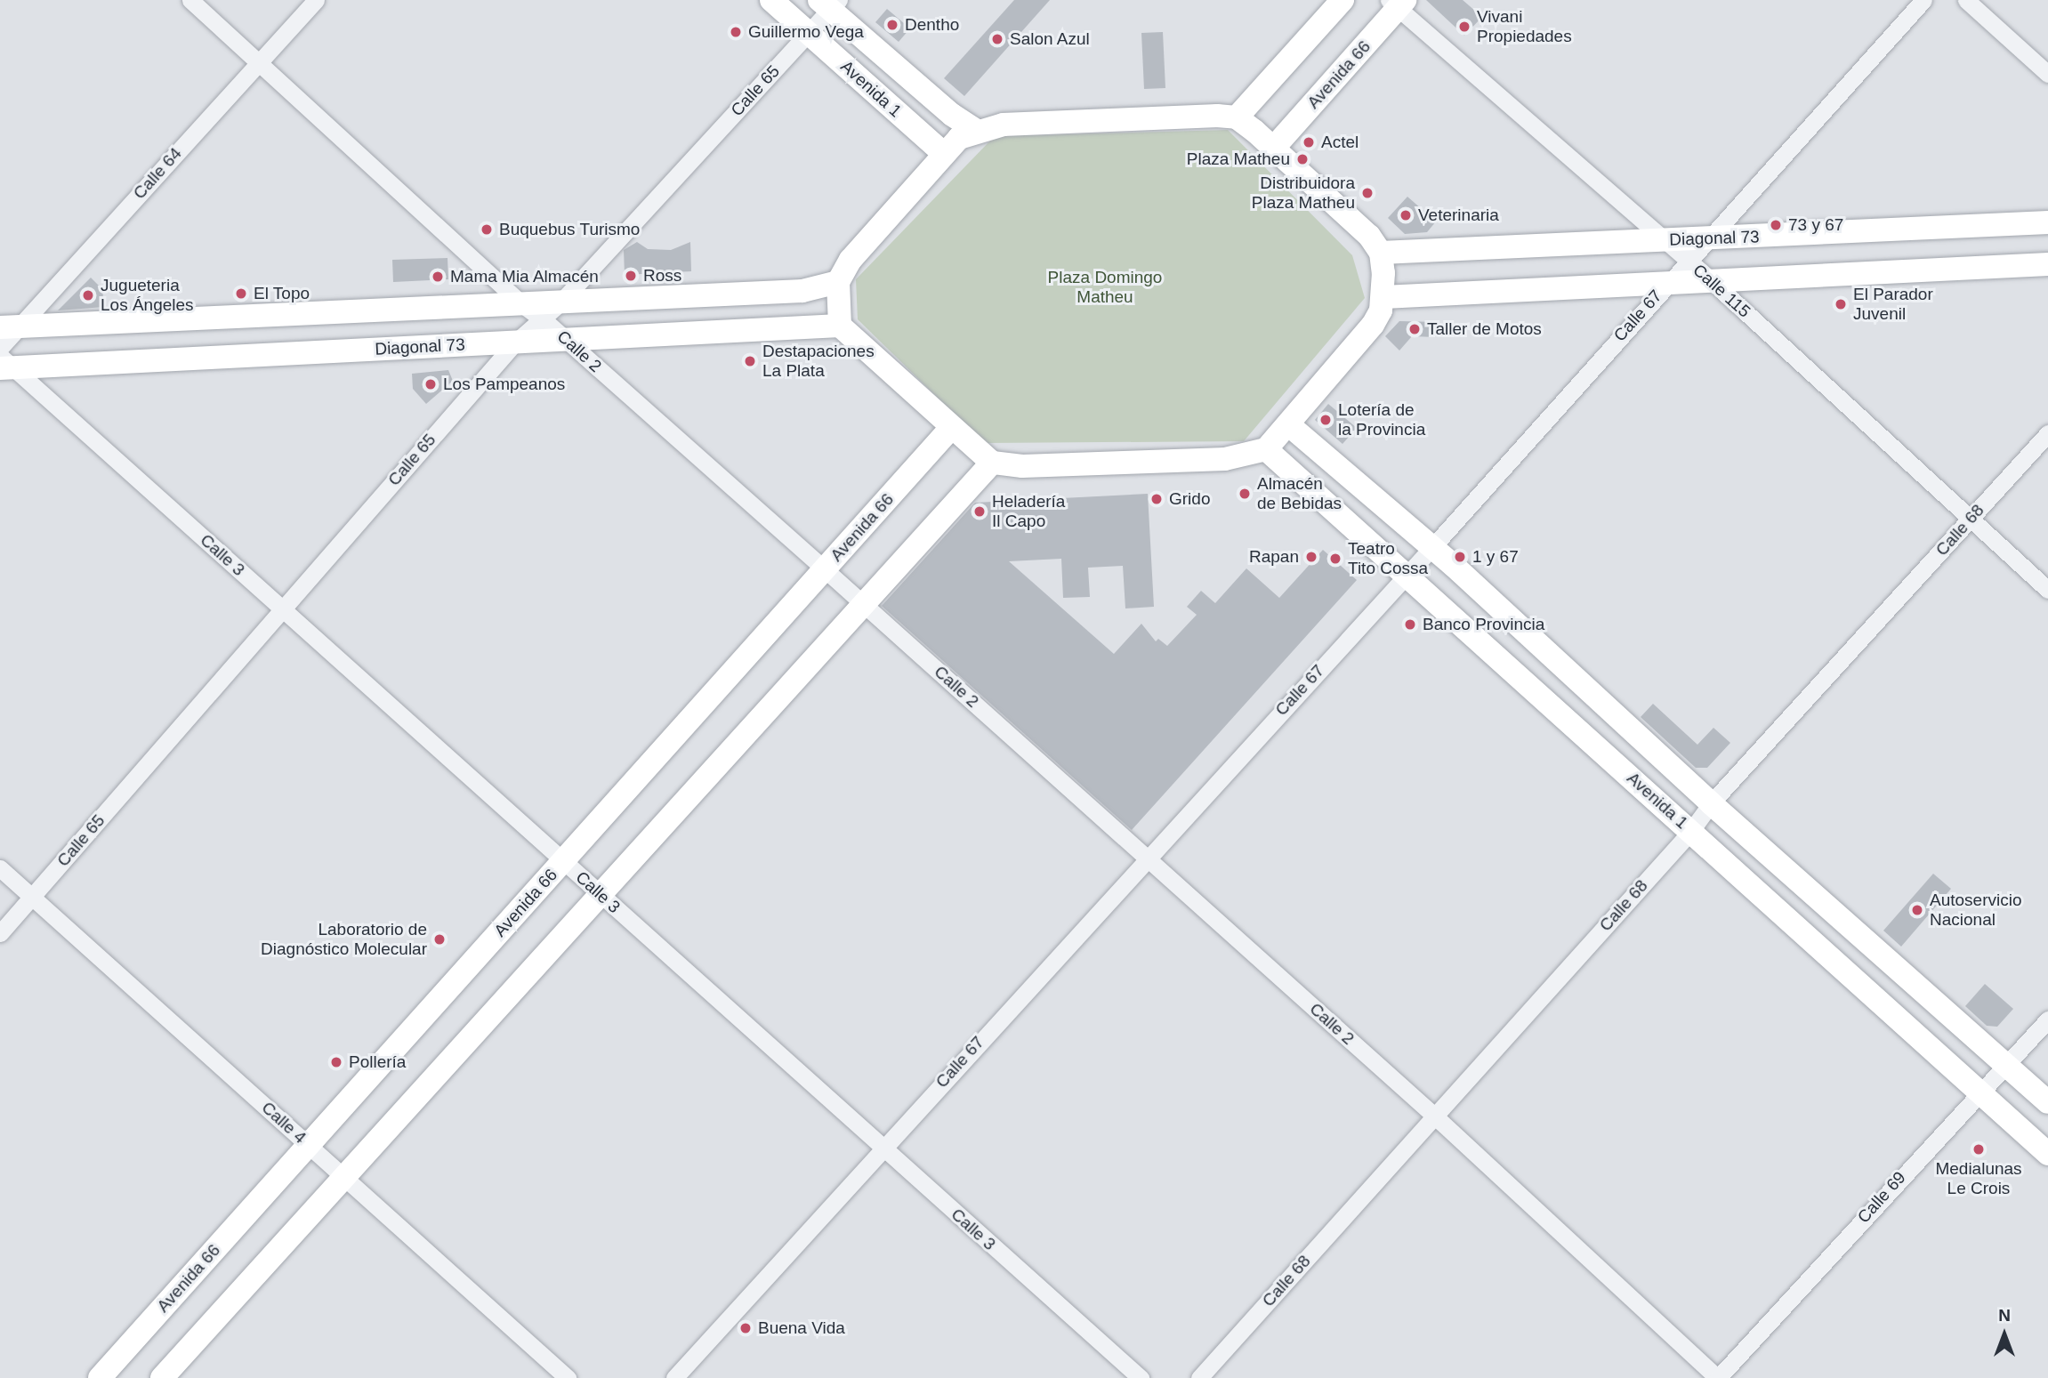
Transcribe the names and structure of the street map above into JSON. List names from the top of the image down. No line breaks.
{"streets":{"main road":["Avenida 66","Avenida 1","Diagonal 73"],"street":["Calle 65","Calle 64","Calle 115","Calle 67","Calle 2","Calle 68","Calle 3","Calle 4","Calle 69"]},"crossings":[["Avenida 66","Calle 115"],["Avenida 66","Calle 2"],["Avenida 66","Calle 3"],["Avenida 66","Calle 4"],["Avenida 1","Calle 65"],["Avenida 1","Calle 67"],["Avenida 1","Calle 68"],["Avenida 1","Calle 69"],["Calle 65","Diagonal 73"],["Calle 65","Calle 2"],["Calle 65","Calle 3"],["Calle 65","Calle 4"],["Calle 64","Calle 2"],["Diagonal 73","Calle 115"],["Diagonal 73","Calle 67"],["Diagonal 73","Calle 2"],["Diagonal 73","Calle 3"],["Calle 115","Calle 67"],["Calle 115","Calle 68"],["Calle 67","Calle 2"],["Calle 67","Calle 3"],["Calle 2","Calle 68"],["Calle 2","Calle 69"]],"parks":["Plaza Domingo Matheu"],"places":["Dentho","Vivani Propiedades","Guillermo Vega","Salon Azul","Actel","Plaza Matheu","Distribuidora Plaza Matheu","Veterinaria","73 y 67","Buquebus Turismo","Ross","Mama Mia Almacén","El Topo","Jugueteria Los Ángeles","El Parador Juvenil","Taller de Motos","Destapaciones La Plata","Los Pampeanos","Lotería de la Provincia","Almacén de Bebidas","Grido","Heladería Il Capo","Rapan","1 y 67","Teatro Tito Cossa","Banco Provincia","Autoservicio Nacional","Laboratorio de Diagnóstico Molecular","Pollería","Medialunas Le Crois","Buena Vida"],"north":"top"}
